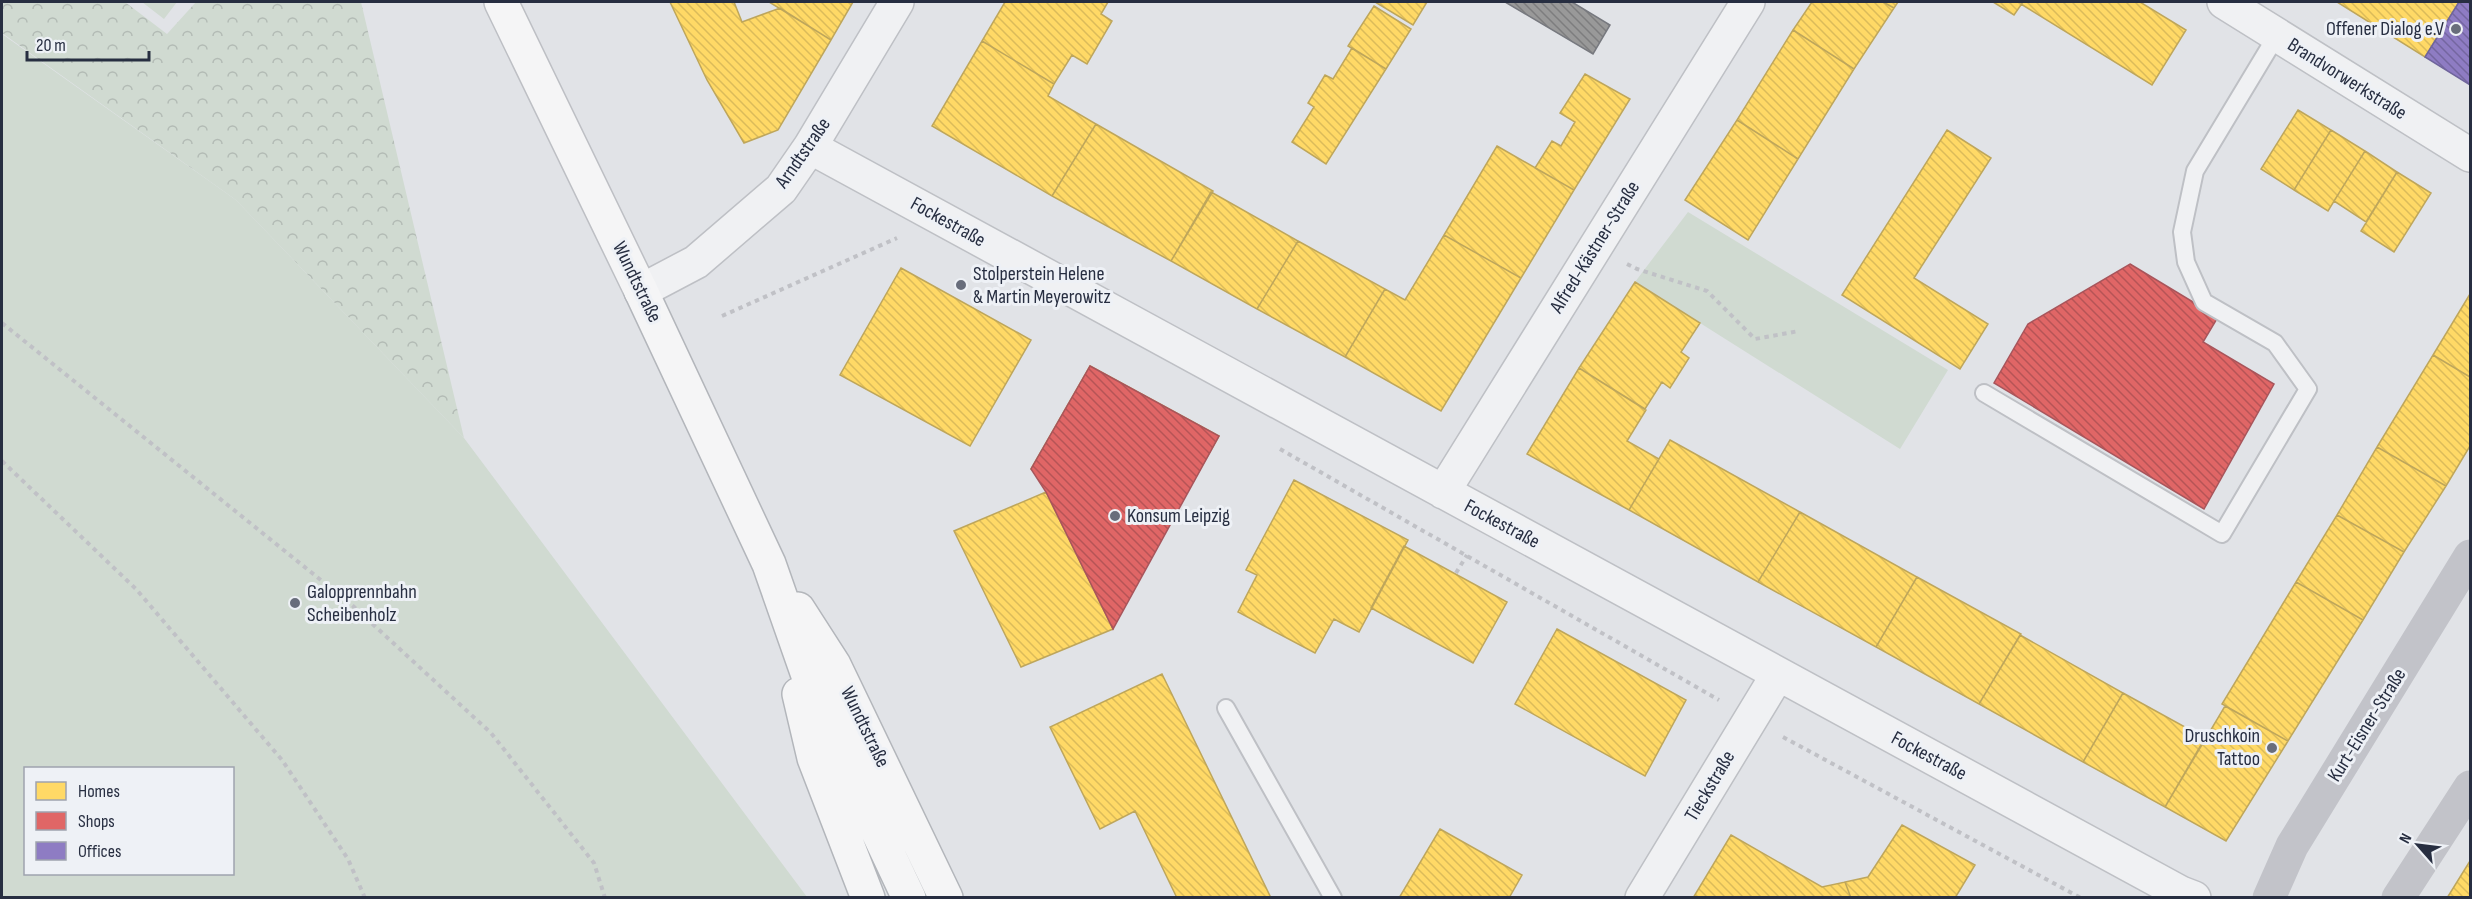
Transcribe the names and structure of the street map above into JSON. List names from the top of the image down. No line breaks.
{"streets":{"main road":["Wundtstraße","Kurt-Eisner-Straße"],"street":["Brandvorwerkstraße","Arndtstraße","Fockestraße","Alfred-Kästner-Straße","Tieckstraße"]},"crossings":[["Arndtstraße","Fockestraße"],["Arndtstraße","Wundtstraße"],["Fockestraße","Alfred-Kästner-Straße"],["Fockestraße","Tieckstraße"]],"places":["Offener Dialog e.V","Stolperstein Helene & Martin Meyerowitz","Konsum Leipzig","Galopprennbahn Scheibenholz","Druschkoin Tattoo"],"legend":["Homes","Shops","Offices"],"scale_bar":"20 m","north":"top left"}
